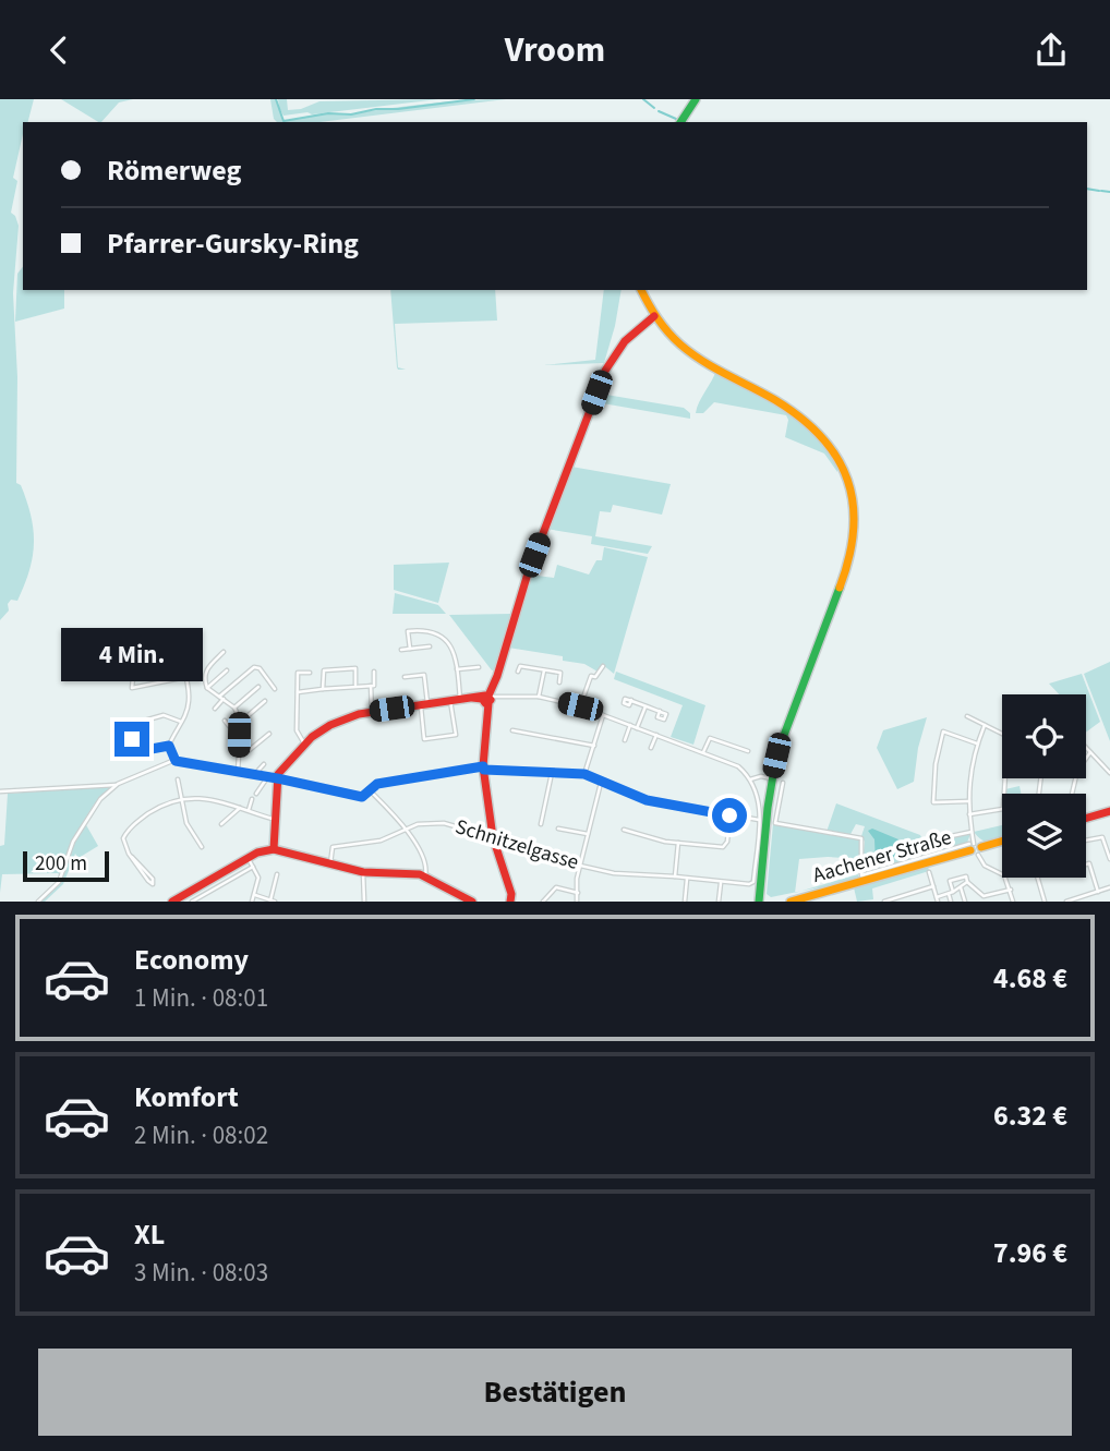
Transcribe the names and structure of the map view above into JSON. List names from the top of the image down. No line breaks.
{"streets":{"main road":["Aachener Straße"],"street":["Schnitzelgasse"]},"scale_bar":"200 m","page":{"header":"Vroom","banner":["Römerweg","Pfarrer-Gursky-Ring"],"bubble":"4 Min.","scale":"200 m","list":[{"name":"Economy","note":"1 Min. · 08:01","value":"4.68 €"},{"name":"Komfort","note":"2 Min. · 08:02","value":"6.32 €"},{"name":"XL","note":"3 Min. · 08:03","value":"7.96 €"}],"buttons":"Bestätigen"}}
